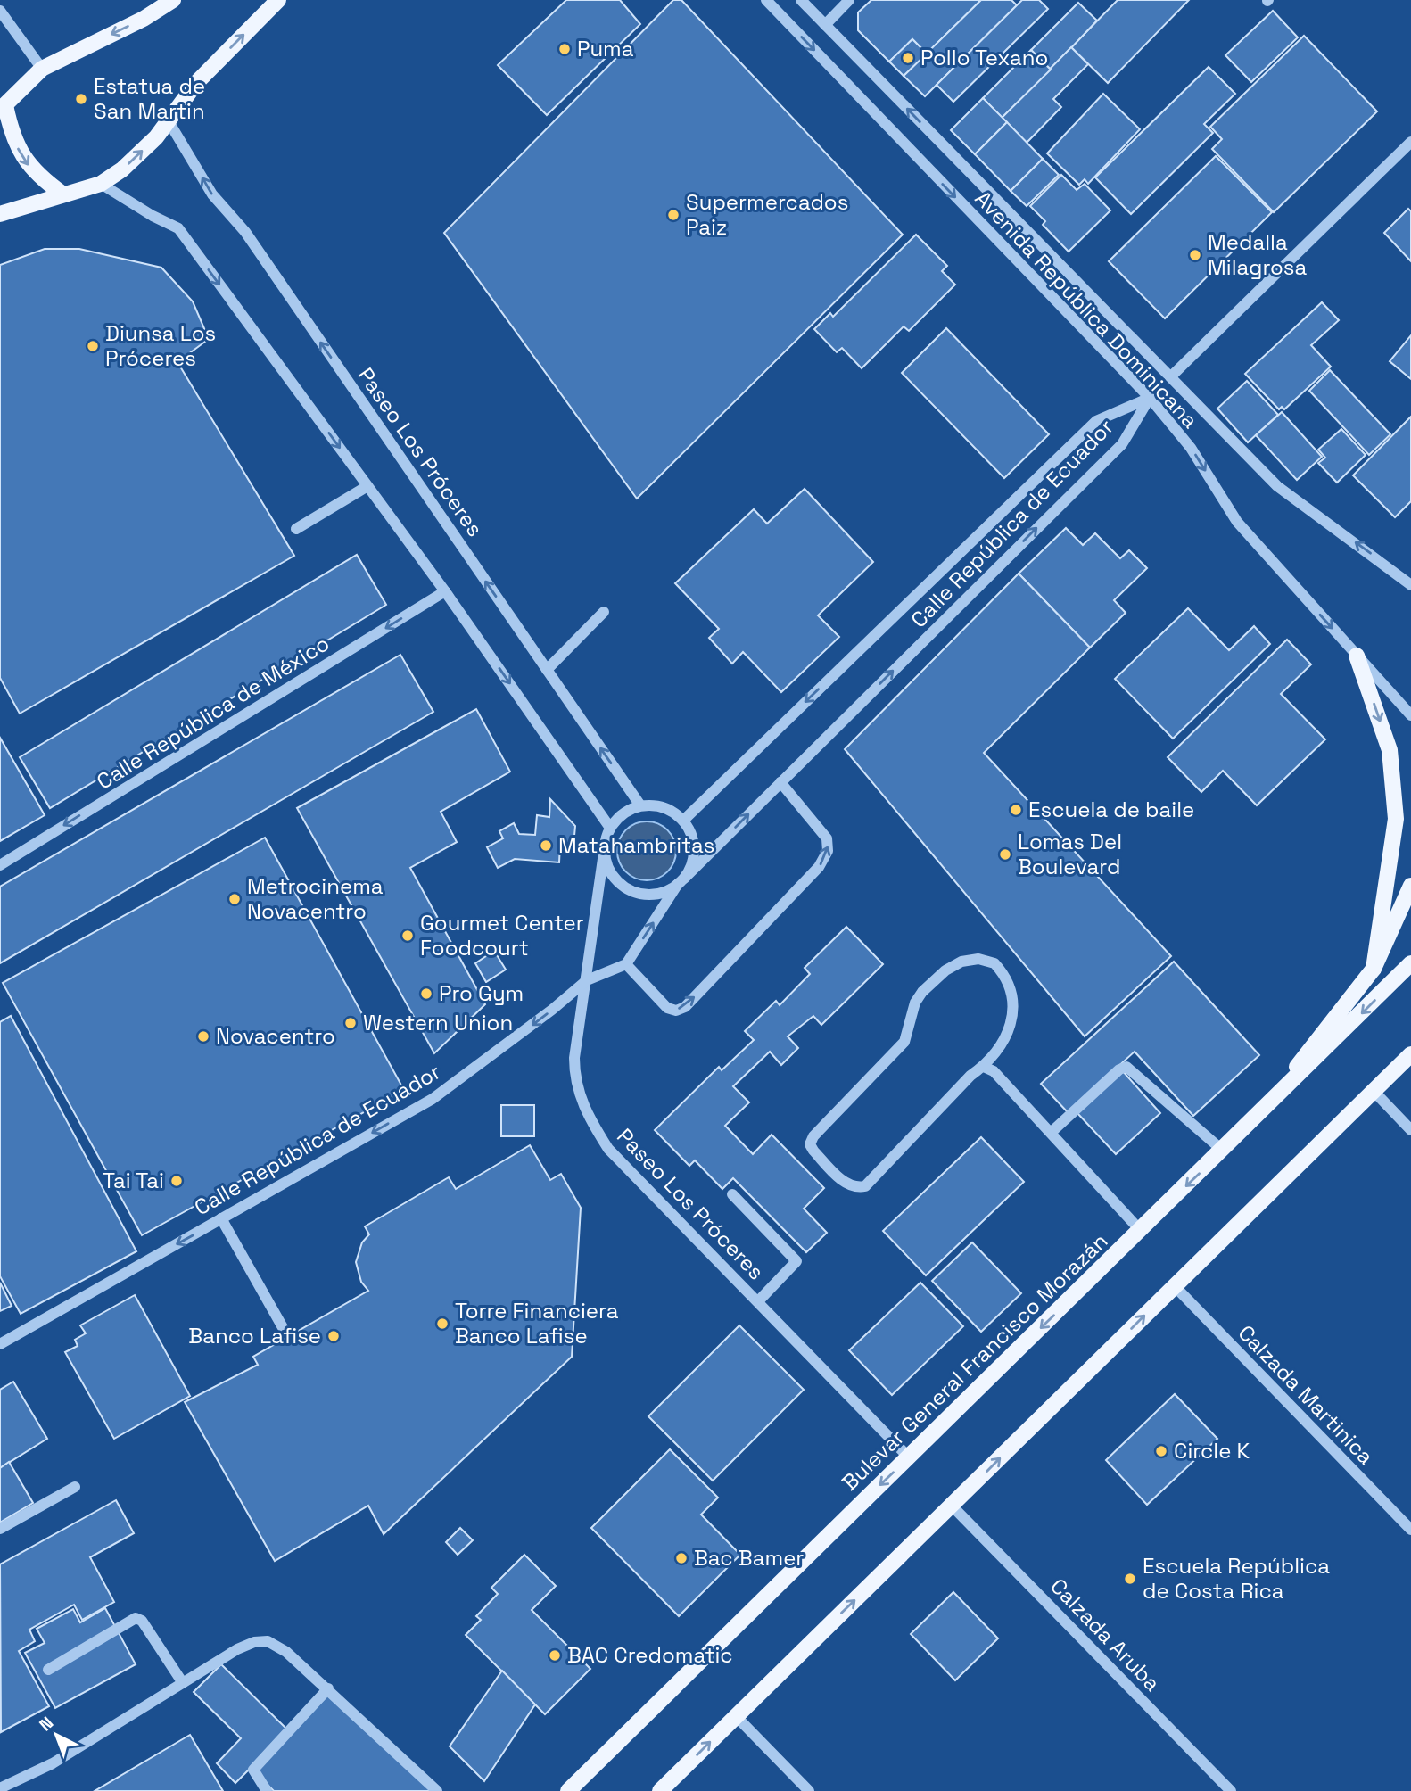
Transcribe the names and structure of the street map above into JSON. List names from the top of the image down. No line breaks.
{"streets":{"main road":["Bulevar General Francisco Morazán"],"street":["Avenida República Dominicana","Paseo Los Próceres","Calle República de Ecuador","Calle República de México","Calzada Martinica","Calzada Aruba"]},"crossings":[["Avenida República Dominicana","Calle República de Ecuador"],["Paseo Los Próceres","Calle República de Ecuador"],["Paseo Los Próceres","Bulevar General Francisco Morazán"]],"one_way":["Calle República de México"],"places":["Puma","Pollo Texano","Estatua de San Martin","Supermercados Paiz","Medalla Milagrosa","Diunsa Los Próceres","Escuela de baile","Matahambritas","Lomas Del Boulevard","Metrocinema Novacentro","Gourmet Center Foodcourt","Pro Gym","Western Union","Novacentro","Tai Tai","Torre Financiera Banco Lafise","Banco Lafise","Circle K","Bac Bamer","Escuela República de Costa Rica","BAC Credomatic"],"north":"top left"}
